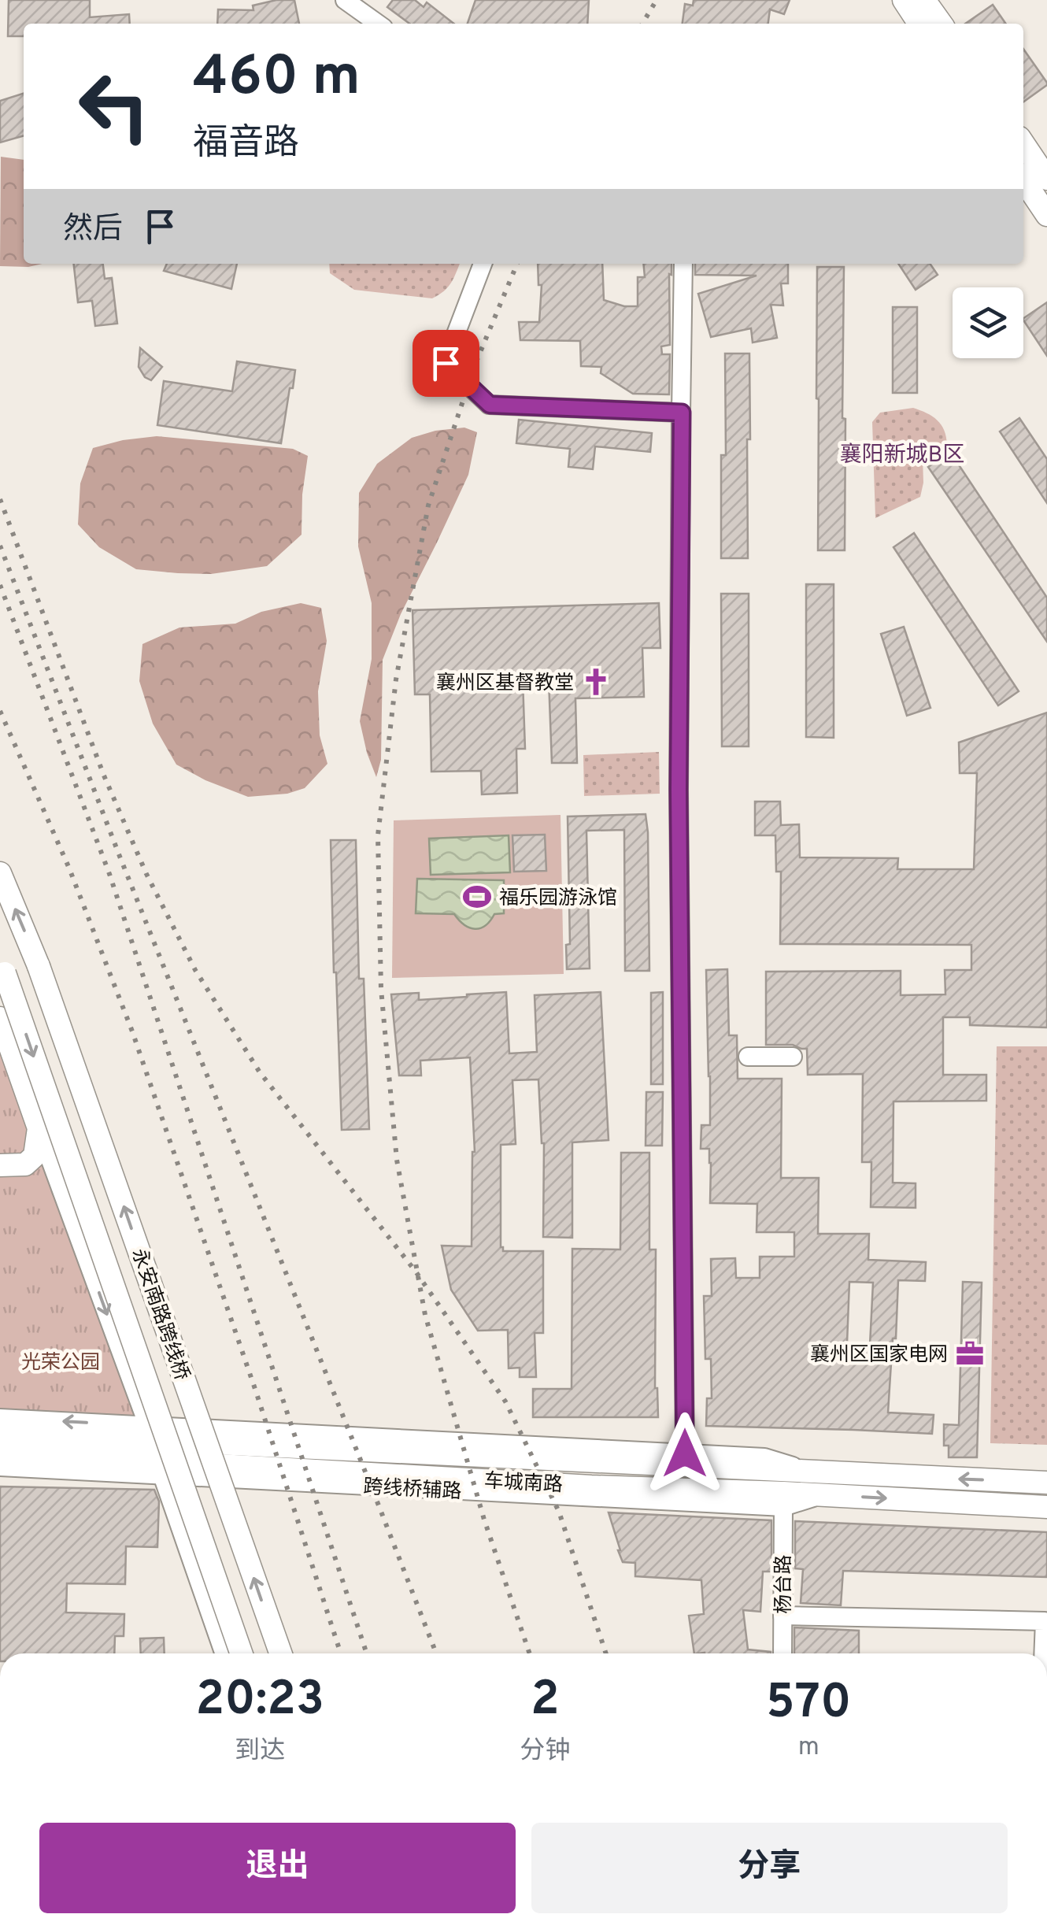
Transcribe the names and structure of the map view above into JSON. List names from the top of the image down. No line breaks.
{"streets":{"main road":["永安南路跨线桥","车城南路"],"street":["跨线桥辅路","杨台路"]},"crossings":[["车城南路","跨线桥辅路"],["跨线桥辅路","杨台路"]],"districts":["襄阳新城B区"],"parks":["光荣公园"],"places":{"church":["襄州区基督教堂"],"sports":["福乐园游泳馆"],"office":["襄州区国家电网"]},"page":{"turn":["460 m","福音路"],"then":"然后","eta":["20:23","到达","2","分钟","570","m"],"buttons":["退出","分享"]}}
